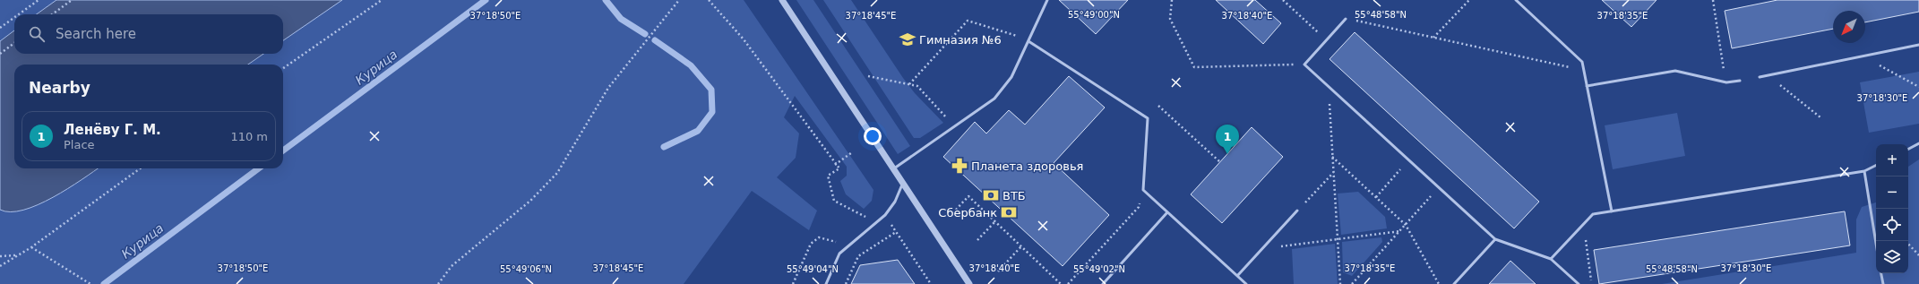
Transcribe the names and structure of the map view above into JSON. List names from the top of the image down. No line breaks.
{"water":["Курица"],"places":{"school or university":["Гимназия №6"],"pharmacy":["Планета здоровья"],"bank":["ВТБ","Сбербанк"]},"north":"bottom left","page":{"search":"Search here","heading":"Nearby","list":[{"mark":"1","name":"Ленёву Г. М.","note":"Place","value":"110 m"}],"pins":"1","map_buttons":["+","−"]},"coordinates":["55°49'00\"N","55°48'58\"N","37°18'40\"E","37°18'50\"E","37°18'45\"E","37°18'35\"E","37°18'30\"E","55°49'06\"N","55°49'04\"N","55°49'02\"N"]}
